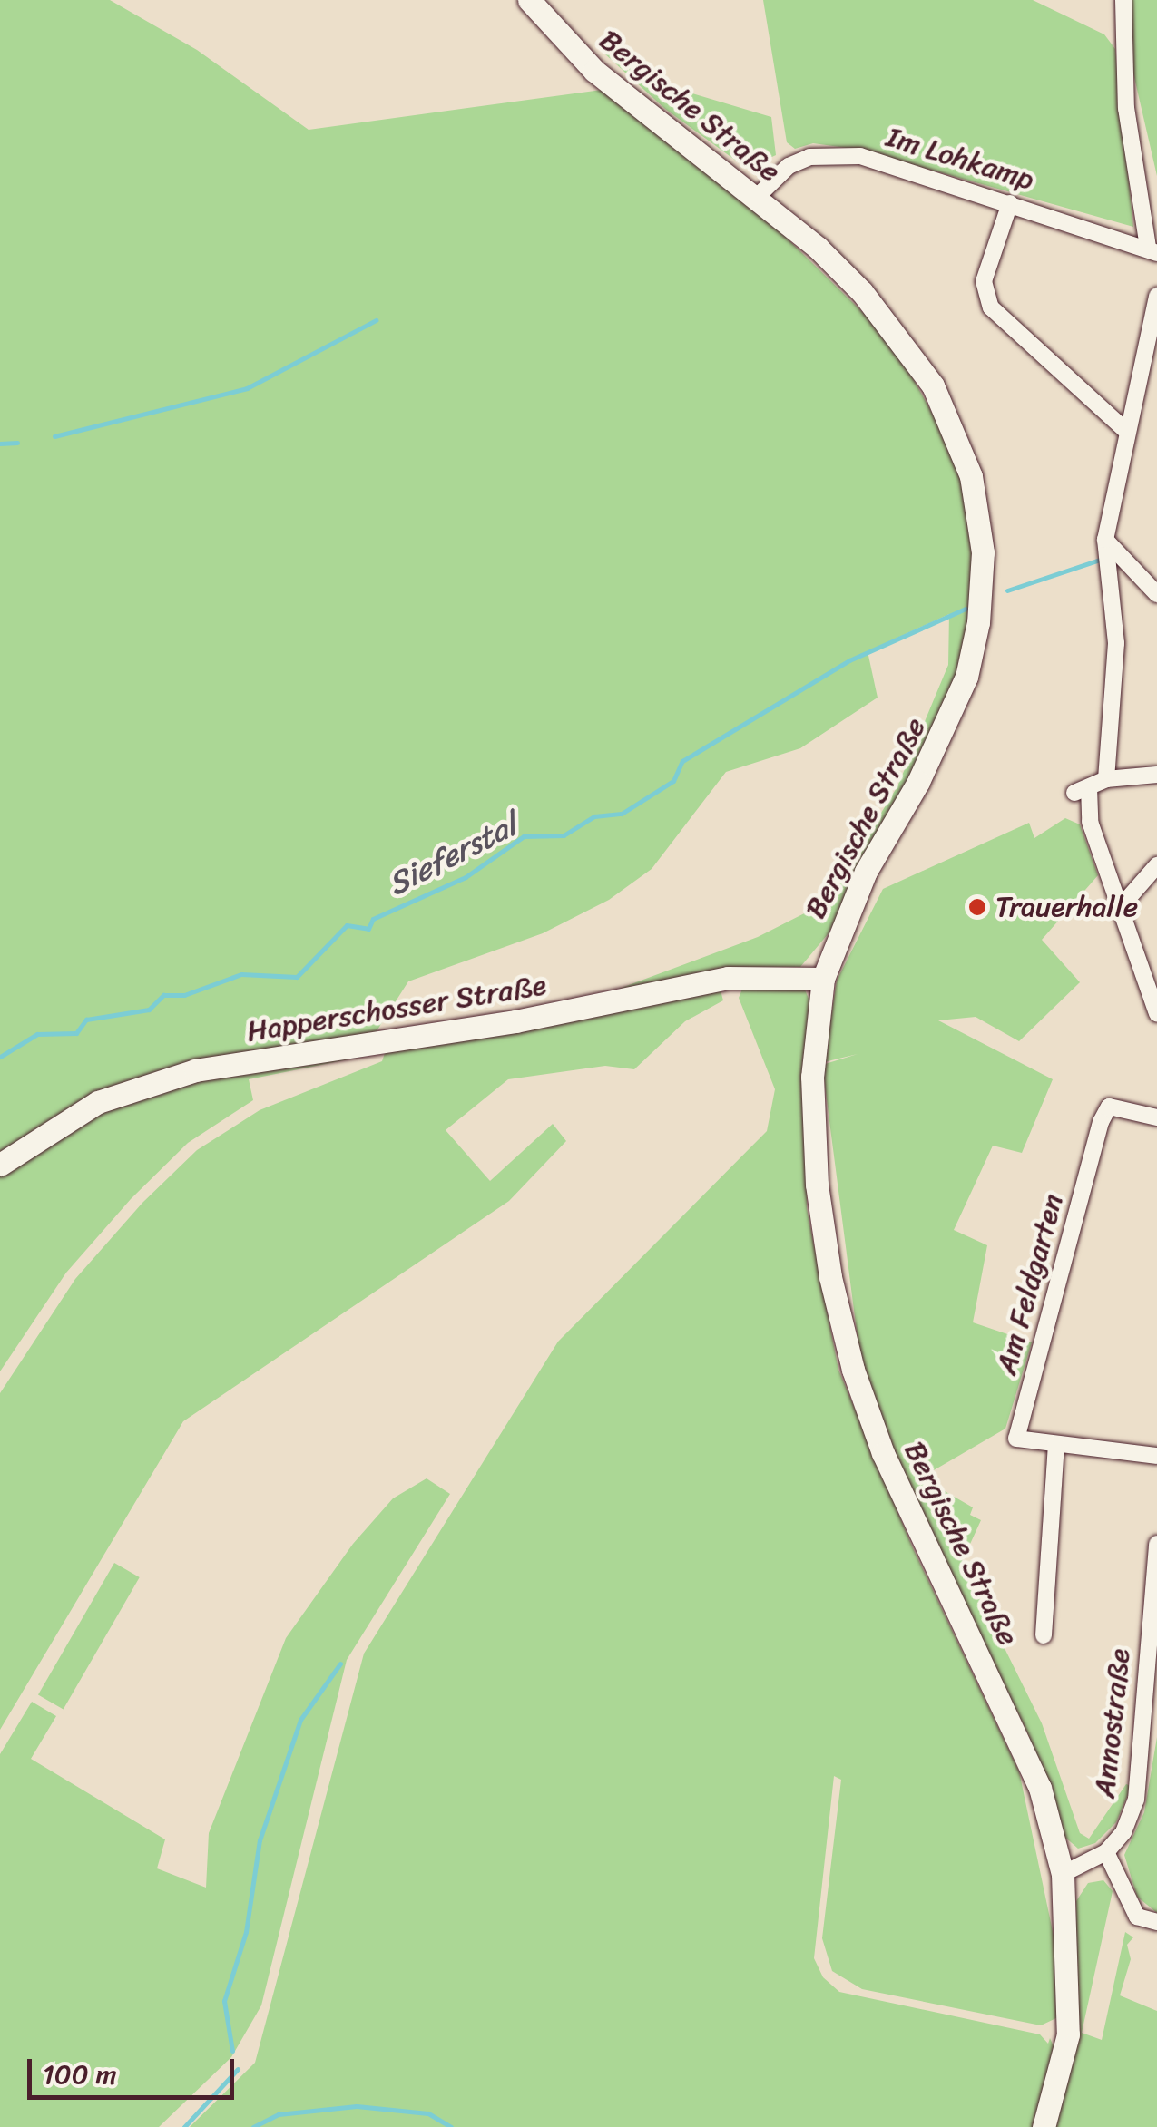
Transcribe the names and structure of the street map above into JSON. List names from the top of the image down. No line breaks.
{"streets":{"main road":["Bergische Straße","Happerschosser Straße"],"street":["Im Lohkamp","Am Feldgarten","Annostraße"]},"crossings":[["Bergische Straße","Im Lohkamp"],["Bergische Straße","Happerschosser Straße"]],"water":["Sieferstal"],"places":["Trauerhalle"],"scale_bar":"100 m"}
